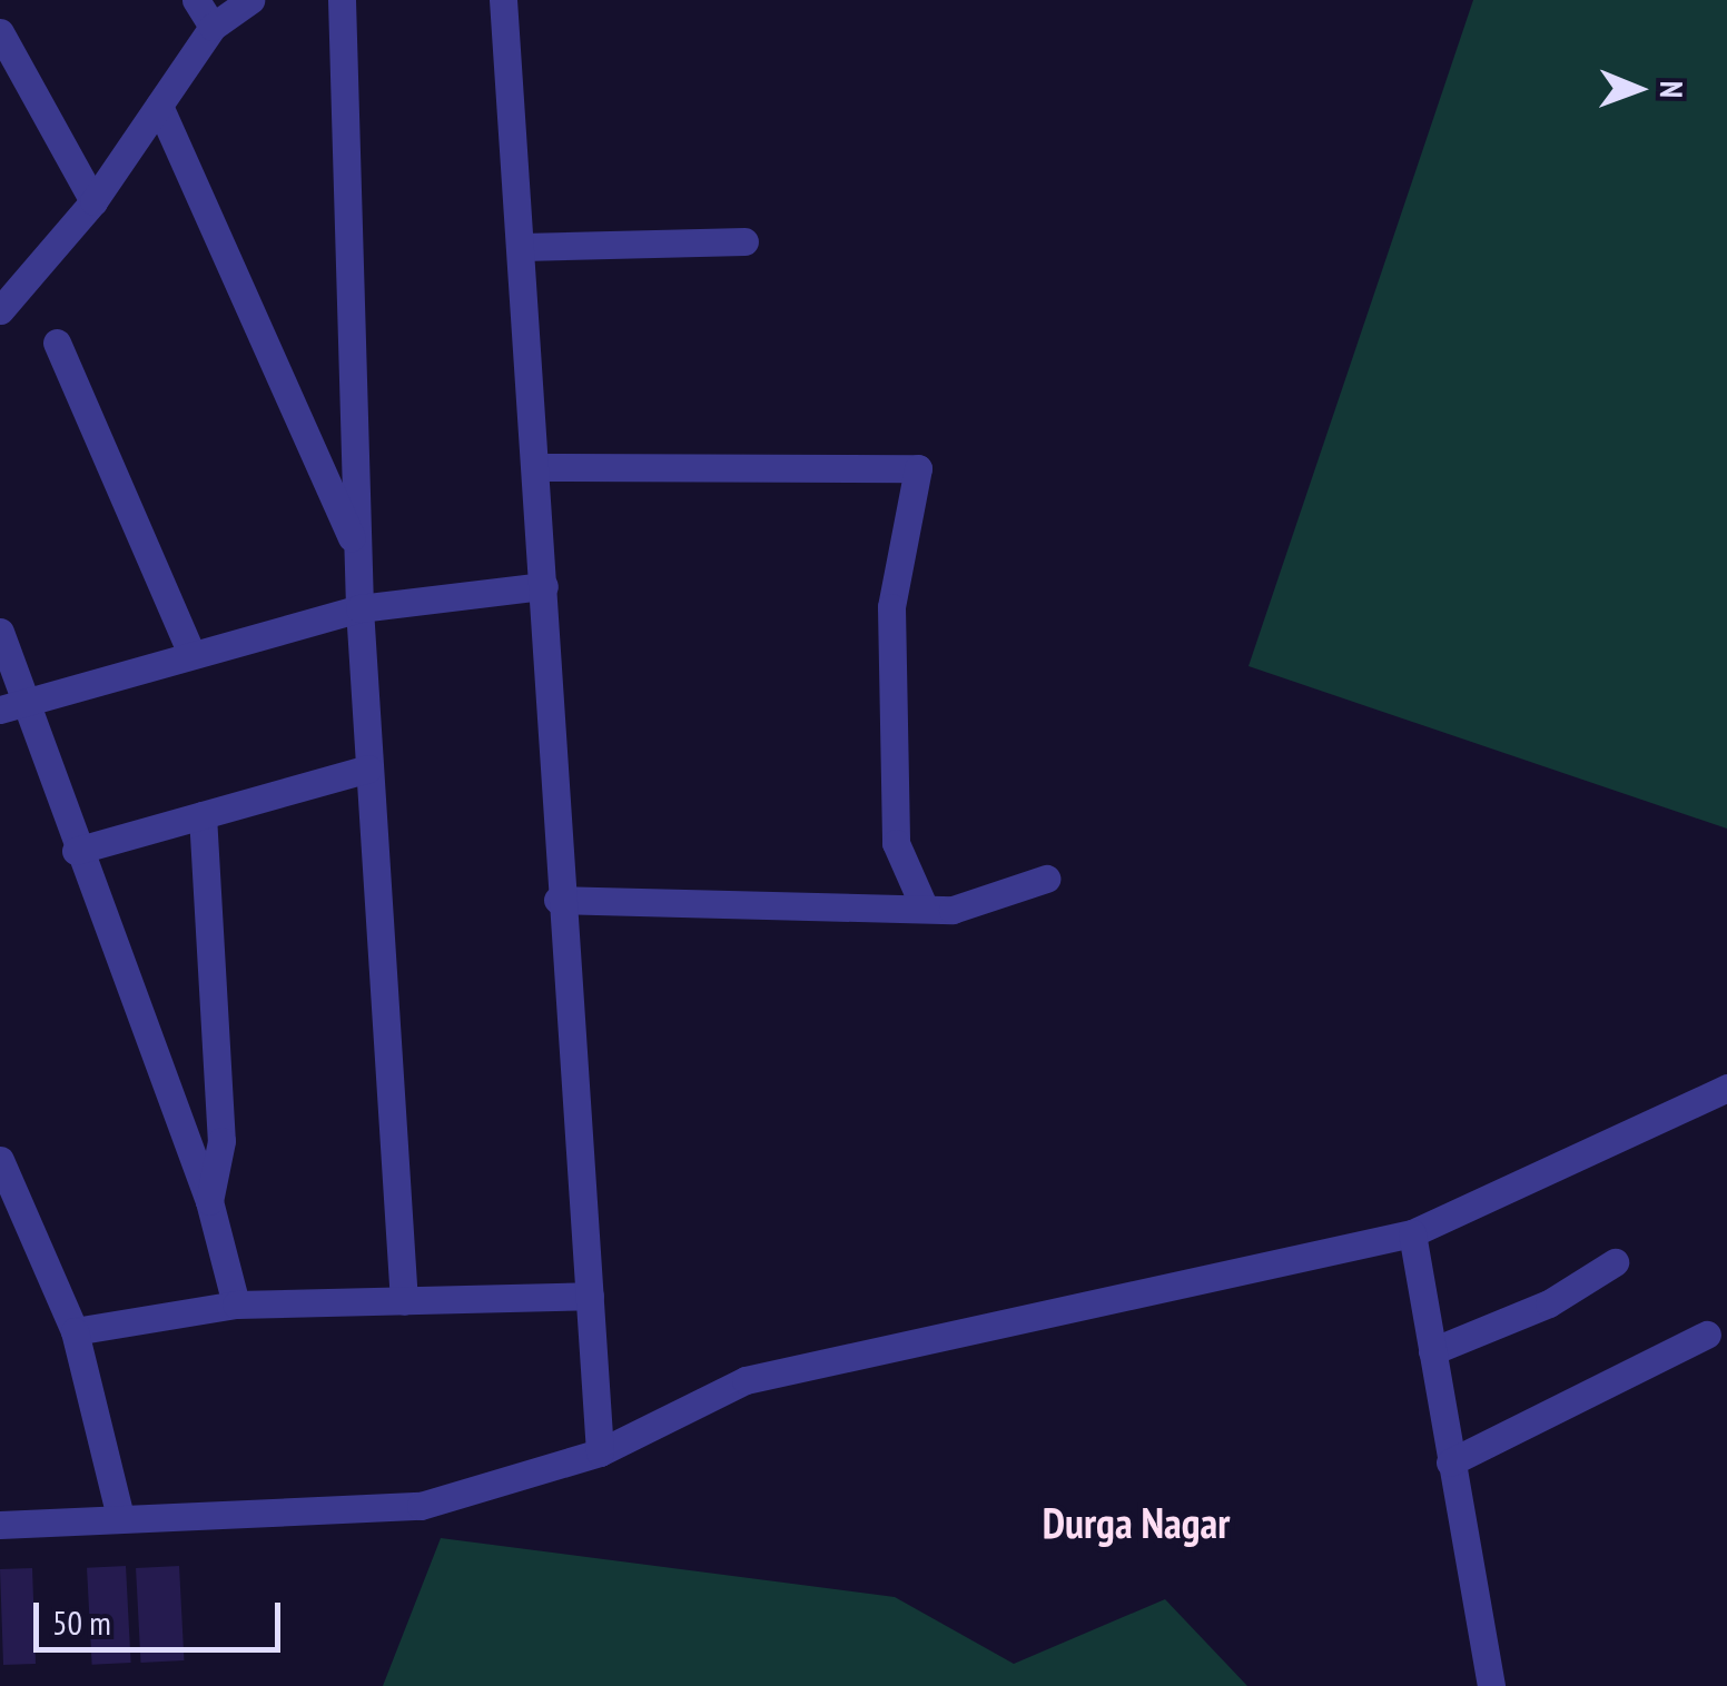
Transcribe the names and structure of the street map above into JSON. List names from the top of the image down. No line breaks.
{"districts":["Durga Nagar"],"scale_bar":"50 m","north":"right"}
